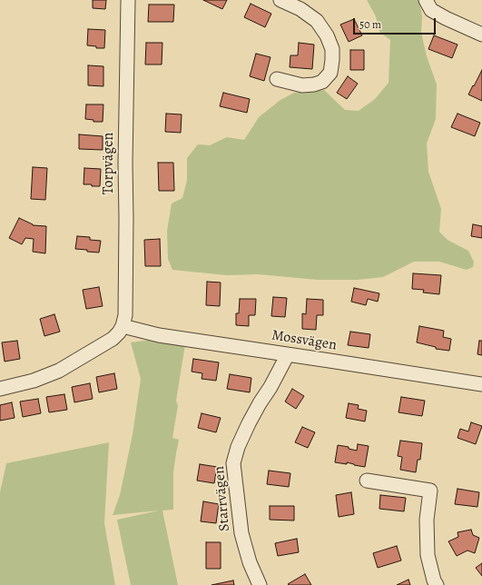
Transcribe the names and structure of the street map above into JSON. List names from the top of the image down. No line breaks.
{"streets":{"street":["Torpvägen","Mossvägen","Starrvägen"]},"crossings":[["Torpvägen","Mossvägen"],["Mossvägen","Starrvägen"]],"scale_bar":"50 m"}
